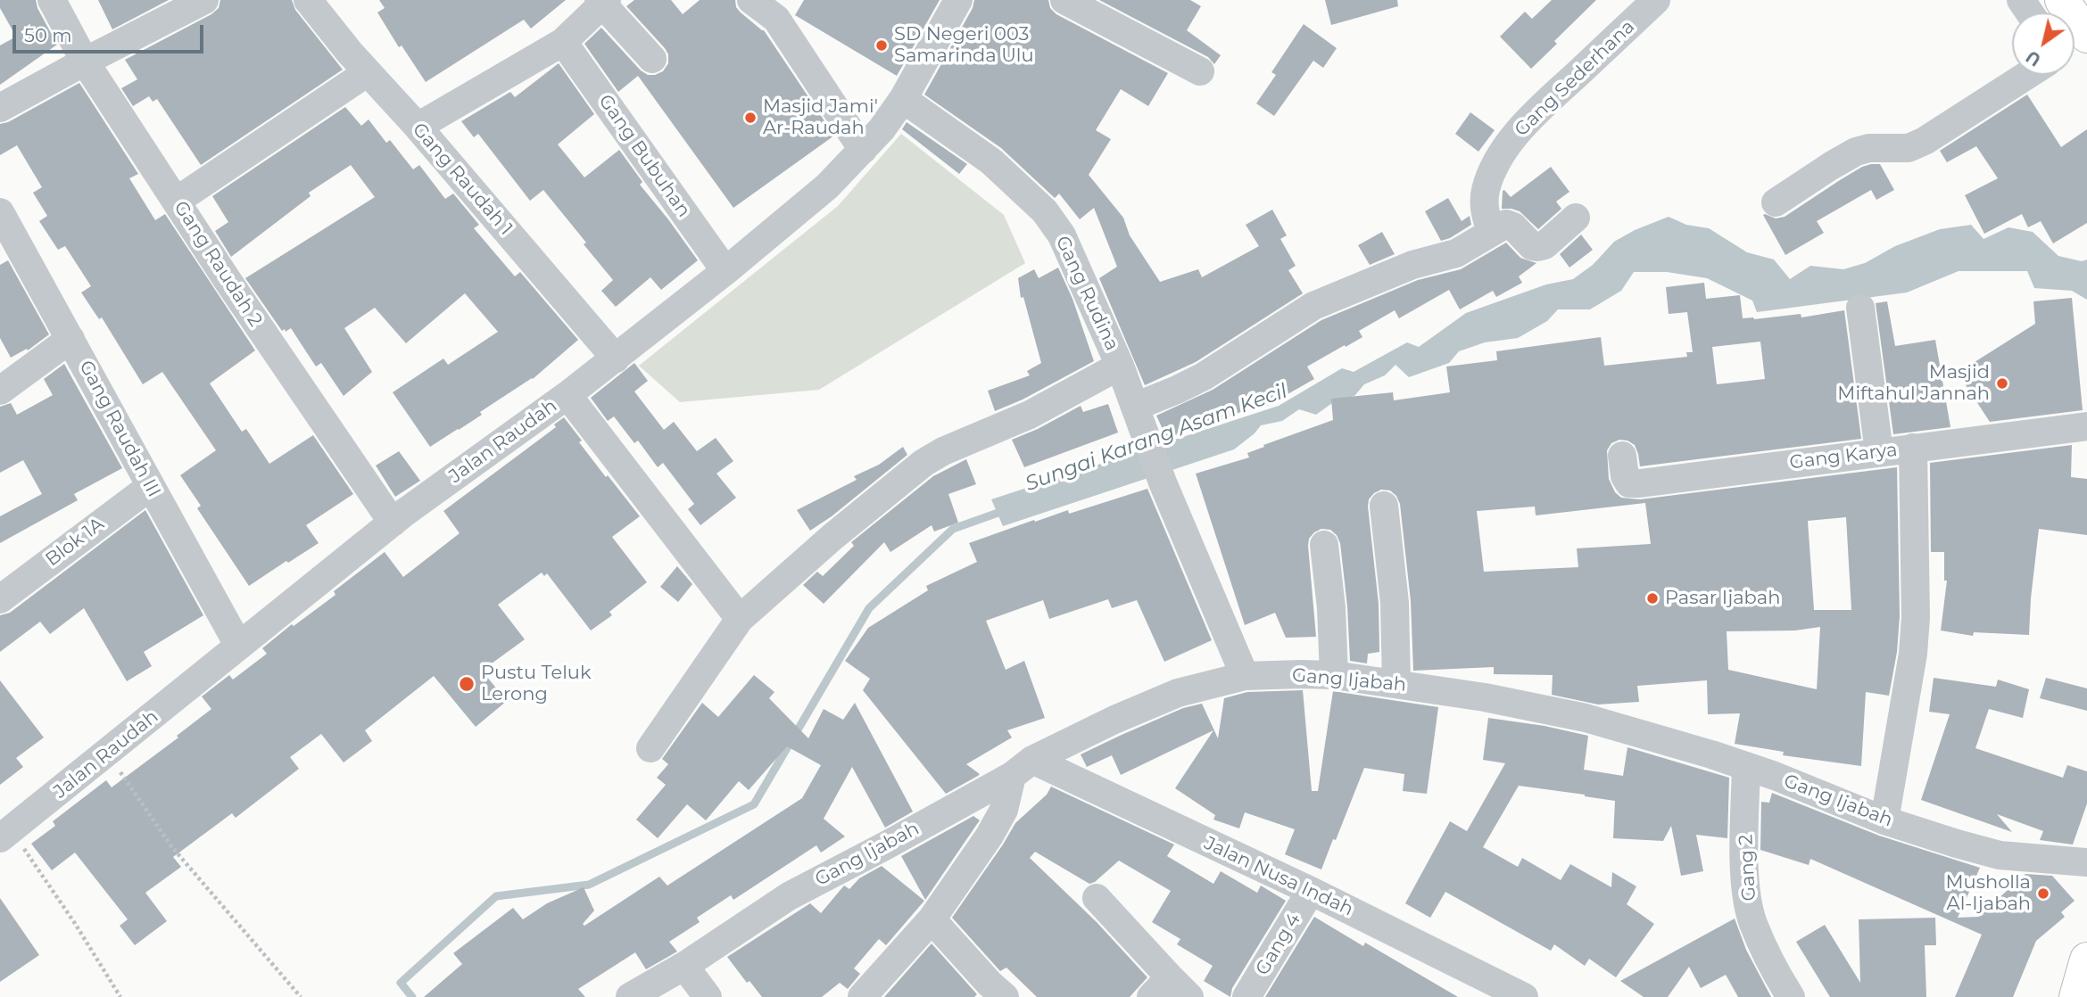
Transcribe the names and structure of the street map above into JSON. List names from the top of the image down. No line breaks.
{"streets":{"street":["Gang Sederhana","Gang Bubuhan","Gang Raudah 1","Gang Raudah 2","Gang Rudina","Gang Raudah III","Jalan Raudah","Gang Karya","Blok 1A","Gang Ijabah","Gang 2","Jalan Nusa Indah","Gang 4"]},"crossings":[["Gang Bubuhan","Jalan Raudah"],["Gang Raudah 1","Jalan Raudah"],["Gang Raudah 2","Jalan Raudah"],["Gang Rudina","Jalan Raudah"],["Gang Rudina","Gang Ijabah"],["Gang Raudah III","Jalan Raudah"],["Gang Raudah III","Blok 1A"],["Gang Ijabah","Gang 2"],["Gang Ijabah","Jalan Nusa Indah"],["Jalan Nusa Indah","Gang 4"]],"water":["Sungai Karang Asam Kecil"],"places":["SD Negeri 003 Samarinda Ulu","Masjid Jami' Ar-Raudah","Masjid Miftahul Jannah","Pasar Ijabah","Pustu Teluk Lerong","Musholla Al-Ijabah"],"scale_bar":"50 m","north":"bottom left"}
